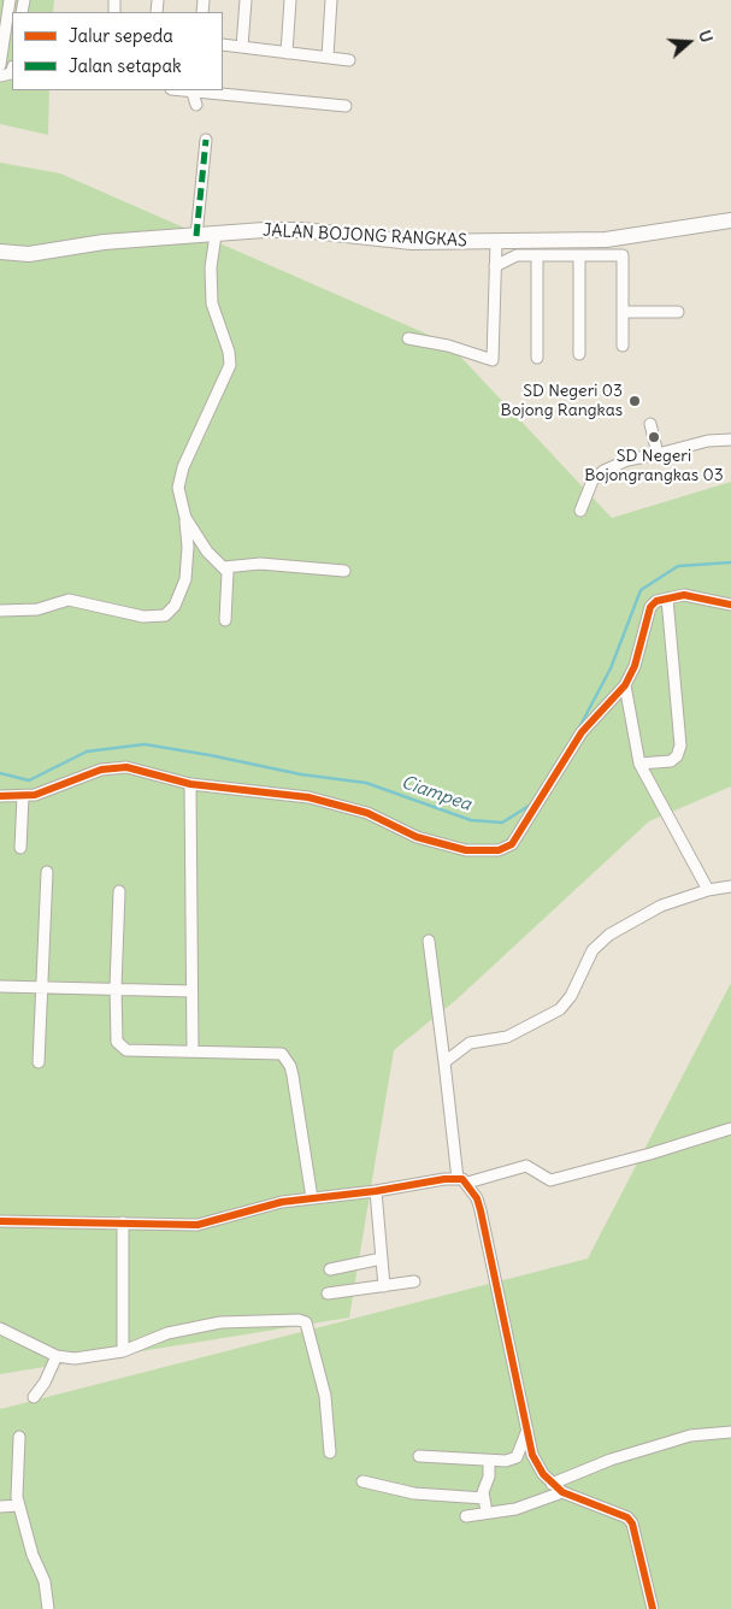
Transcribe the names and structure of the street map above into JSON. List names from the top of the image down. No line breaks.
{"streets":{"main road":["JALAN BOJONG RANGKAS"]},"water":["Ciampea"],"places":["SD Negeri 03 Bojong Rangkas","SD Negeri Bojongrangkas 03"],"legend":["Jalur sepeda","Jalan setapak"],"north":"right"}
